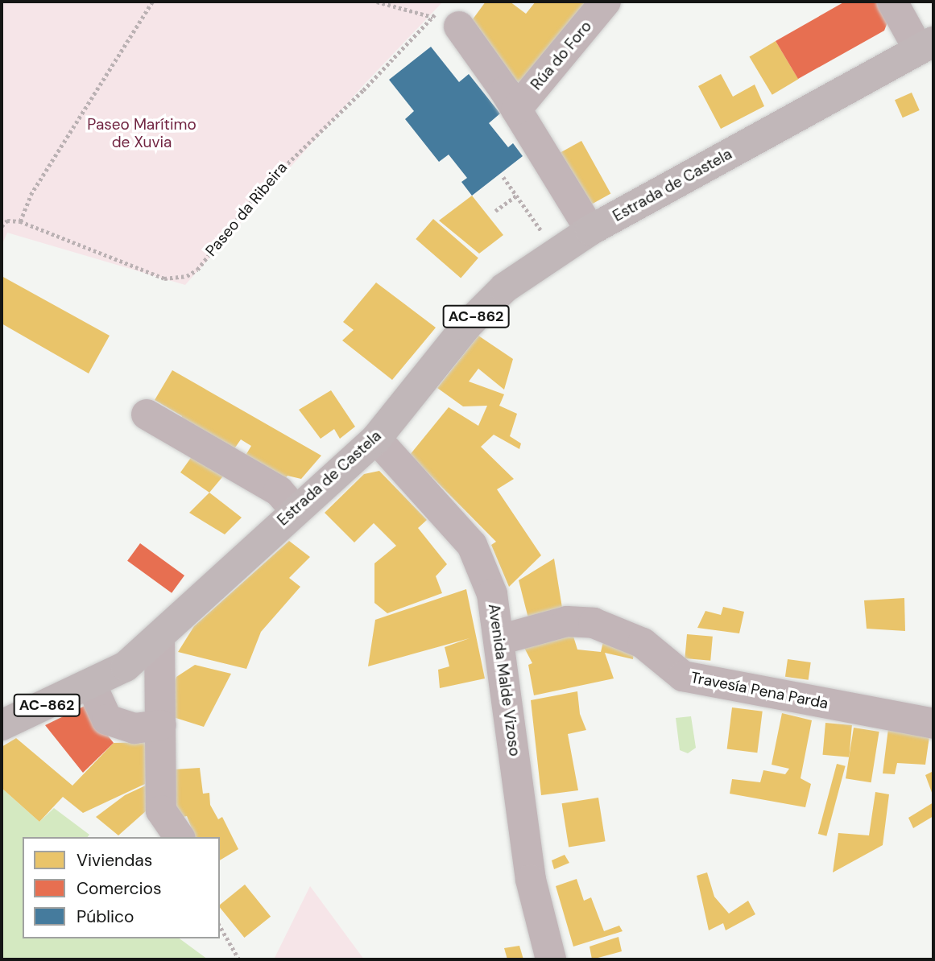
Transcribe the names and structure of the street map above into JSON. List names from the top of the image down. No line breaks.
{"streets":{"main road":["Estrada de Castela","AC-862"],"street":["Rúa do Foro","Avenida Malde Vizoso","Travesía Pena Parda"],"path":["Paseo da Ribeira"]},"crossings":[["Estrada de Castela","Avenida Malde Vizoso"],["Avenida Malde Vizoso","Travesía Pena Parda"]],"parks":["Paseo Marítimo de Xuvia"],"legend":["Viviendas","Comercios","Público"]}
